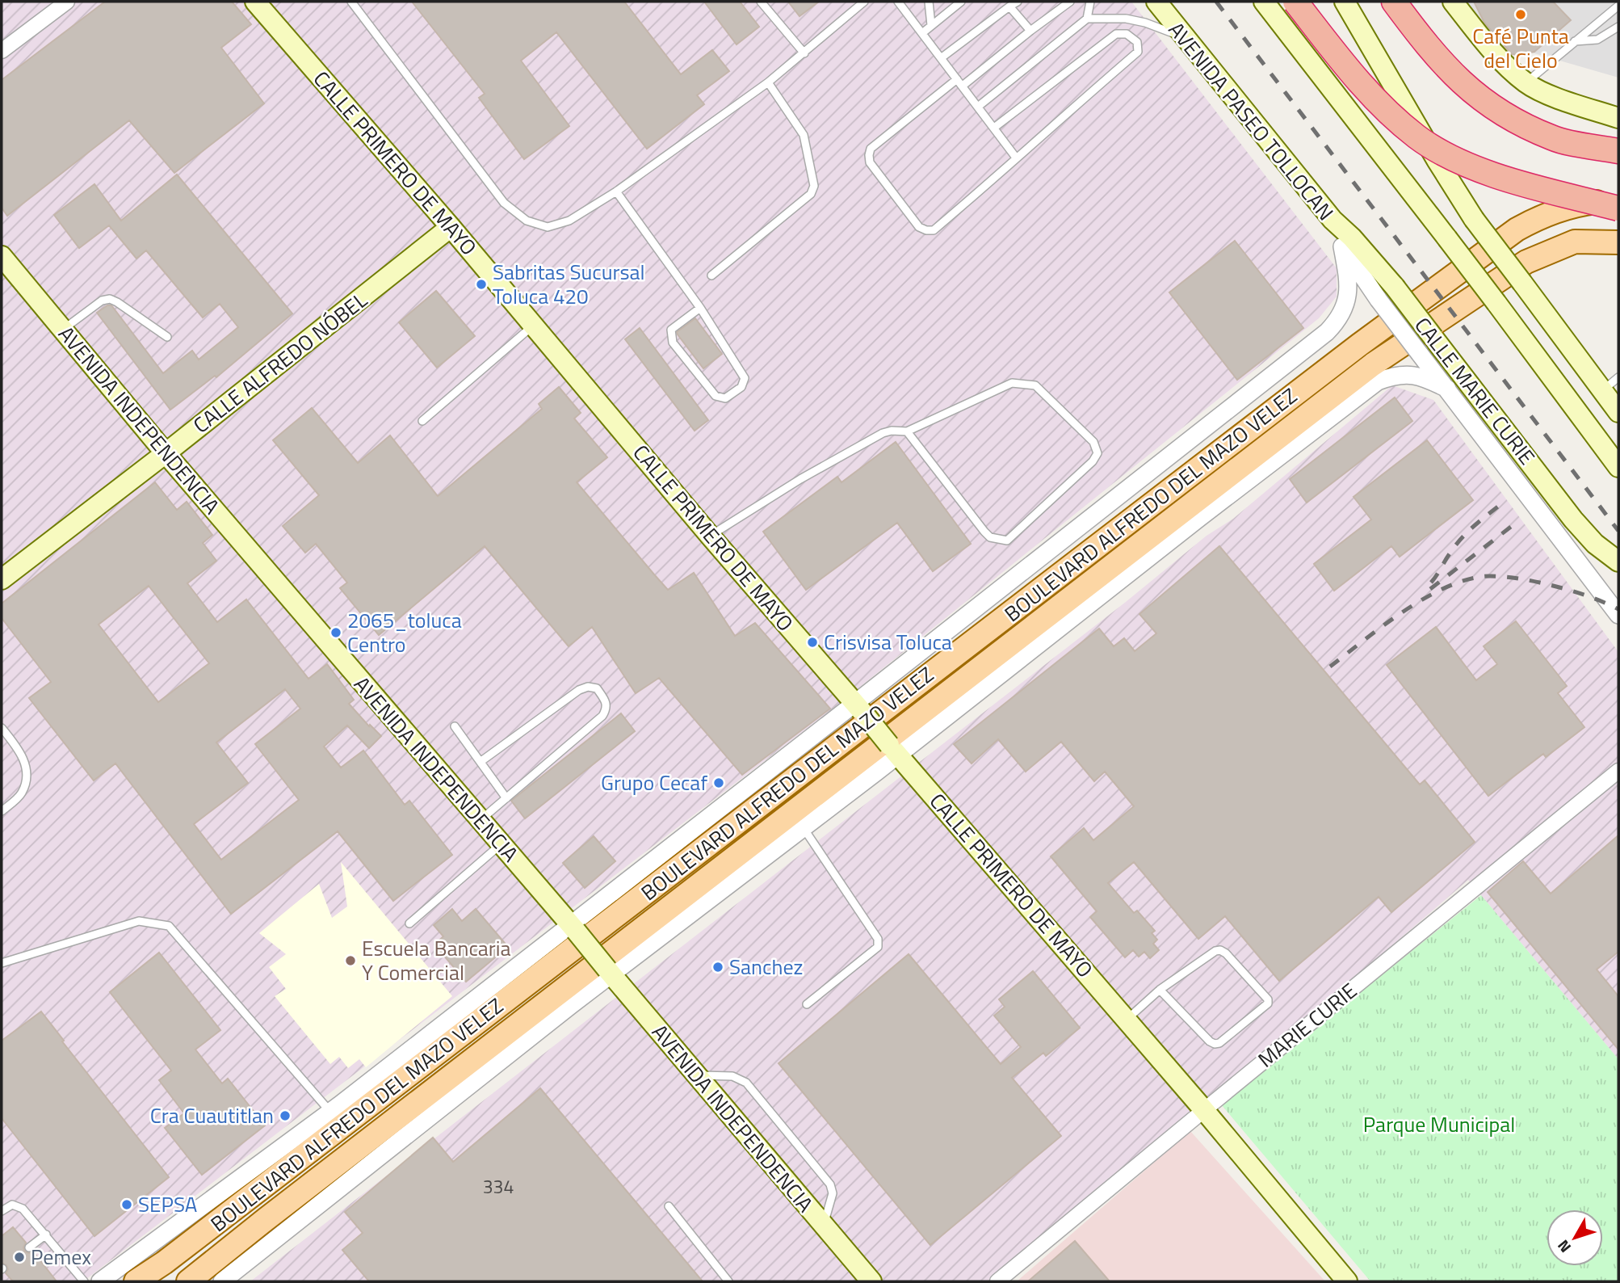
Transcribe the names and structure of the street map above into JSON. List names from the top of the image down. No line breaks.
{"streets":{"main road":["AVENIDA PASEO TOLLOCAN","CALLE PRIMERO DE MAYO","CALLE ALFREDO NÓBEL","CALLE MARIE CURIE","AVENIDA INDEPENDENCIA","BOULEVARD ALFREDO DEL MAZO VELEZ"],"street":["MARIE CURIE"]},"crossings":[["AVENIDA PASEO TOLLOCAN","CALLE MARIE CURIE"],["AVENIDA PASEO TOLLOCAN","BOULEVARD ALFREDO DEL MAZO VELEZ"],["CALLE PRIMERO DE MAYO","CALLE ALFREDO NÓBEL"],["CALLE PRIMERO DE MAYO","BOULEVARD ALFREDO DEL MAZO VELEZ"],["CALLE PRIMERO DE MAYO","MARIE CURIE"],["CALLE ALFREDO NÓBEL","AVENIDA INDEPENDENCIA"],["AVENIDA INDEPENDENCIA","BOULEVARD ALFREDO DEL MAZO VELEZ"]],"parks":["Parque Municipal"],"places":["Café Punta del Cielo","Sabritas Sucursal Toluca 420","2065_toluca Centro","Crisvisa Toluca","Grupo Cecaf","Escuela Bancaria Y Comercial","Sanchez","Cra Cuautitlan","SEPSA","Pemex"],"house_numbers":["334"],"north":"bottom left"}
